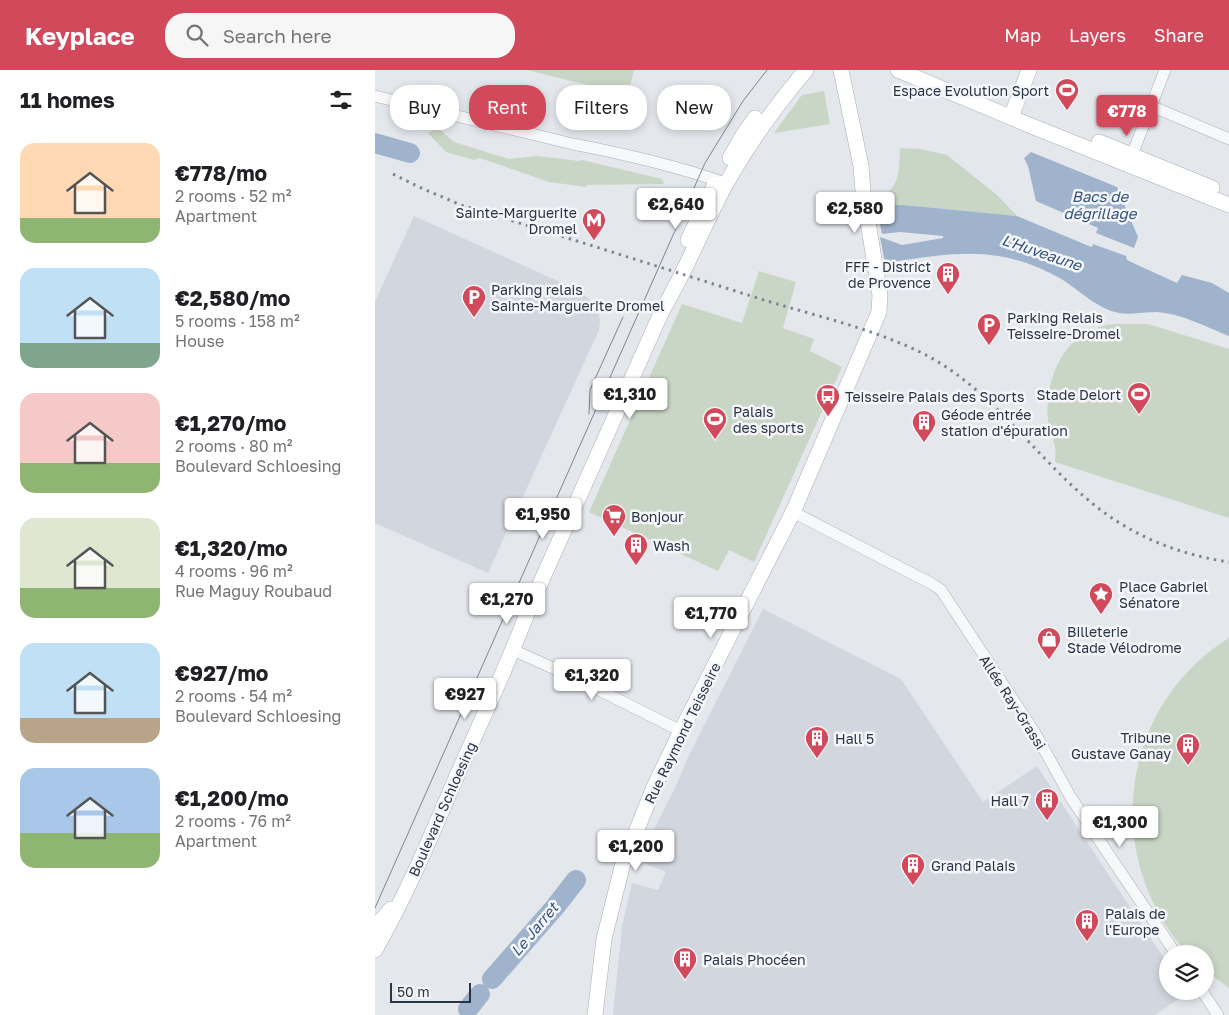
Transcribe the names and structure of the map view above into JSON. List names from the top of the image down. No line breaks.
{"streets":{"street":["Allée Ray-Grassi","Rue Raymond Teisseire","Boulevard Schloesing"]},"crossings":[["Allée Ray-Grassi","Rue Raymond Teisseire"]],"water":["Bacs de dégrillage","L'Huveaune","Le Jarret"],"places":{"sports":["Espace Evolution Sport","Stade Delort","Palais des sports"],"metro station":["Sainte-Marguerite Dromel"],"building":["FFF - District de Provence","Géode entrée station d'épuration","Wash","Hall 5","Tribune Gustave Ganay","Hall 7","Grand Palais","Palais de l'Europe","Palais Phocéen"],"parking":["Parking relais Sainte-Marguerite Dromel","Parking Relais Teisseire-Dromel"],"bus stop":["Teisseire Palais des Sports"],"supermarket":["Bonjour"],"place":["Place Gabriel Sénatore"],"shop":["Billeterie Stade Vélodrome"]},"scale_bar":"50 m","page":{"header":"Keyplace","search":"Search here","nav":["Map","Layers","Share"],"heading":"11 homes","chip":["Buy","Rent","Filters","New"],"price":["€778","€2,640","€2,580","€1,310","€1,950","€1,270","€1,770","€1,320","€927","€1,300","€1,200"],"list":[{"name":"€778/mo","note":"2 rooms · 52 m² · Apartment"},{"name":"€2,580/mo","note":"5 rooms · 158 m² · House"},{"name":"€1,270/mo","note":"2 rooms · 80 m² · Boulevard Schloesing"},{"name":"€1,320/mo","note":"4 rooms · 96 m² · Rue Maguy Roubaud"},{"name":"€927/mo","note":"2 rooms · 54 m² · Boulevard Schloesing"},{"name":"€1,200/mo","note":"2 rooms · 76 m² · Apartment"}],"scale":"50 m"}}
